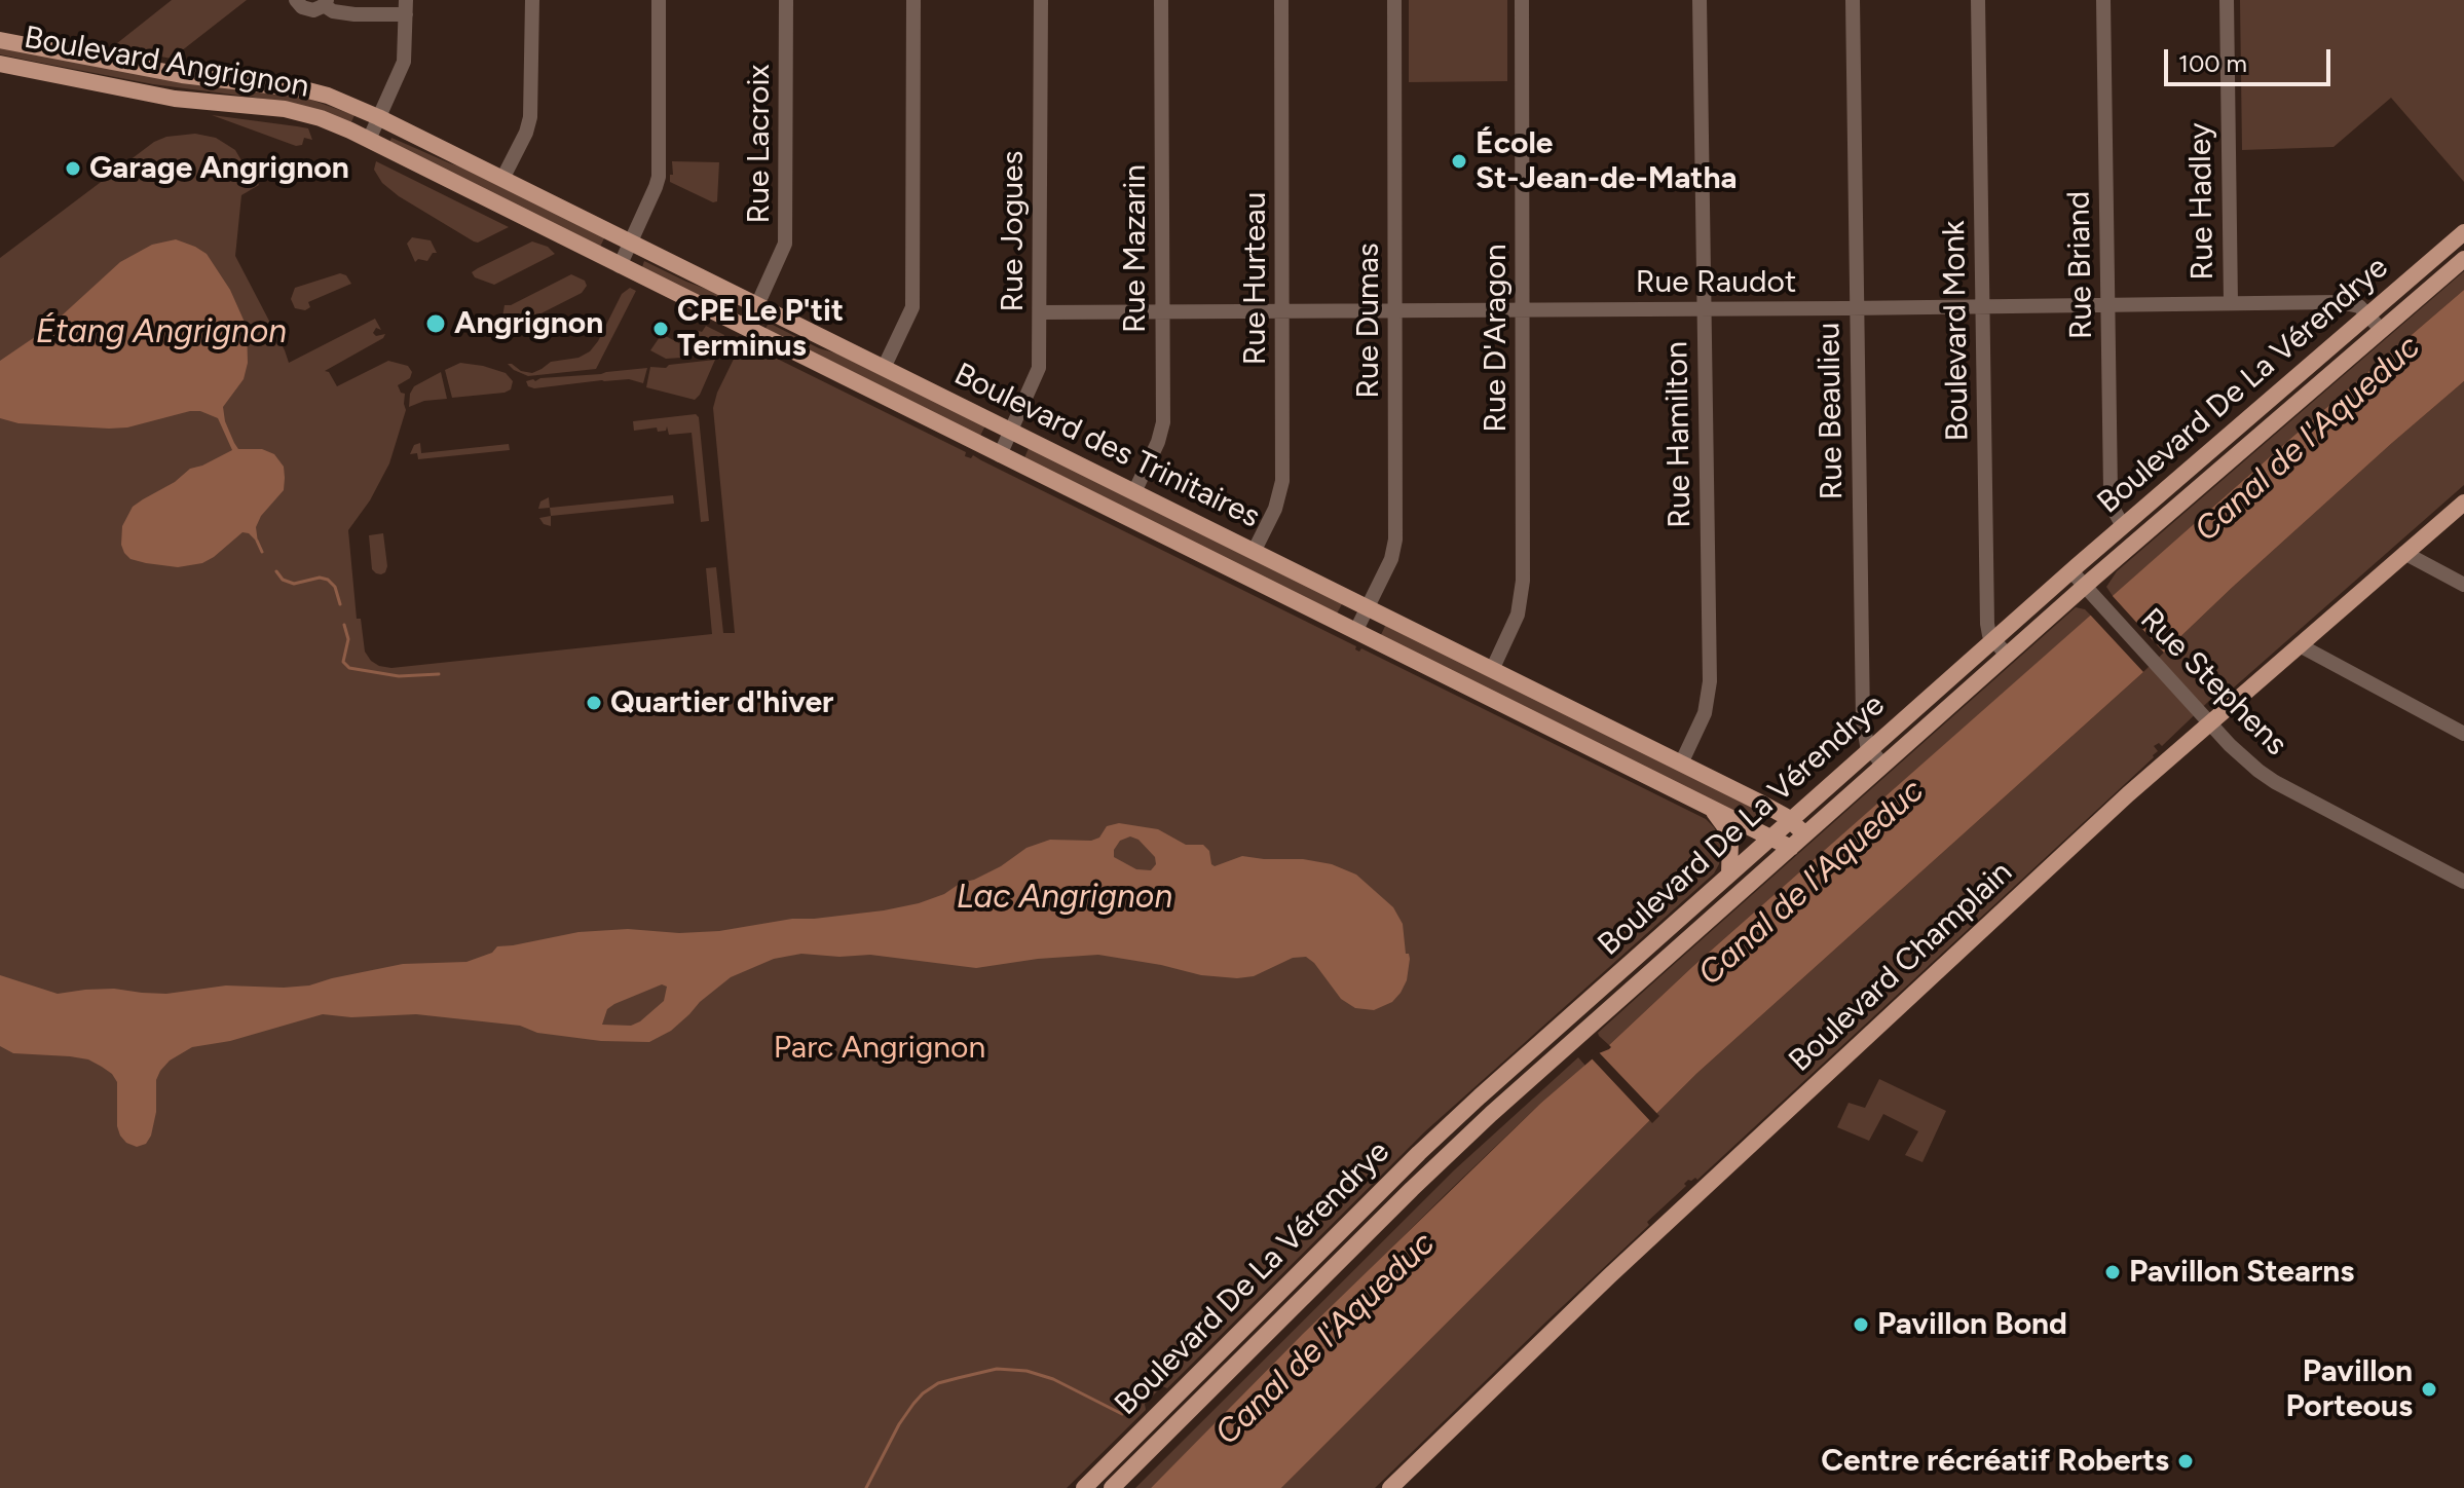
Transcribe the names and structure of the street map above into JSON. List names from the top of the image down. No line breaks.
{"streets":{"main road":["Boulevard Angrignon","Boulevard De La Vérendrye","Boulevard des Trinitaires","Boulevard Champlain"],"street":["Rue Lacroix","Rue Hadley","Rue Jogues","Rue Mazarin","Rue Briand","Rue Hurteau","Rue Raudot","Rue Dumas","Boulevard Monk","Rue D'Aragon","Rue Beaulieu","Rue Hamilton","Rue Stephens"]},"crossings":[["Boulevard Angrignon","Boulevard des Trinitaires"],["Rue Lacroix","Boulevard des Trinitaires"],["Rue Hadley","Rue Raudot"],["Rue Jogues","Rue Raudot"],["Rue Jogues","Boulevard des Trinitaires"],["Rue Mazarin","Rue Raudot"],["Rue Mazarin","Boulevard des Trinitaires"],["Rue Briand","Rue Raudot"],["Rue Briand","Boulevard De La Vérendrye"],["Rue Hurteau","Rue Raudot"],["Rue Hurteau","Boulevard des Trinitaires"],["Rue Raudot","Rue Dumas"],["Rue Raudot","Boulevard Monk"],["Rue Raudot","Rue D'Aragon"],["Rue Raudot","Boulevard De La Vérendrye"],["Rue Raudot","Rue Beaulieu"],["Rue Raudot","Rue Hamilton"],["Rue Dumas","Boulevard des Trinitaires"],["Boulevard Monk","Boulevard De La Vérendrye"],["Rue D'Aragon","Boulevard des Trinitaires"],["Boulevard De La Vérendrye","Rue Beaulieu"],["Boulevard De La Vérendrye","Boulevard des Trinitaires"],["Boulevard De La Vérendrye","Rue Stephens"],["Rue Hamilton","Boulevard des Trinitaires"],["Rue Stephens","Boulevard Champlain"]],"water":["Étang Angrignon","Canal de l'Aqueduc","Lac Angrignon"],"parks":["Parc Angrignon"],"places":["École St-Jean-de-Matha","Garage Angrignon","Angrignon","CPE Le P'tit Terminus","Quartier d'hiver","Pavillon Stearns","Pavillon Bond","Pavillon Porteous","Centre récréatif Roberts"],"scale_bar":"100 m"}
